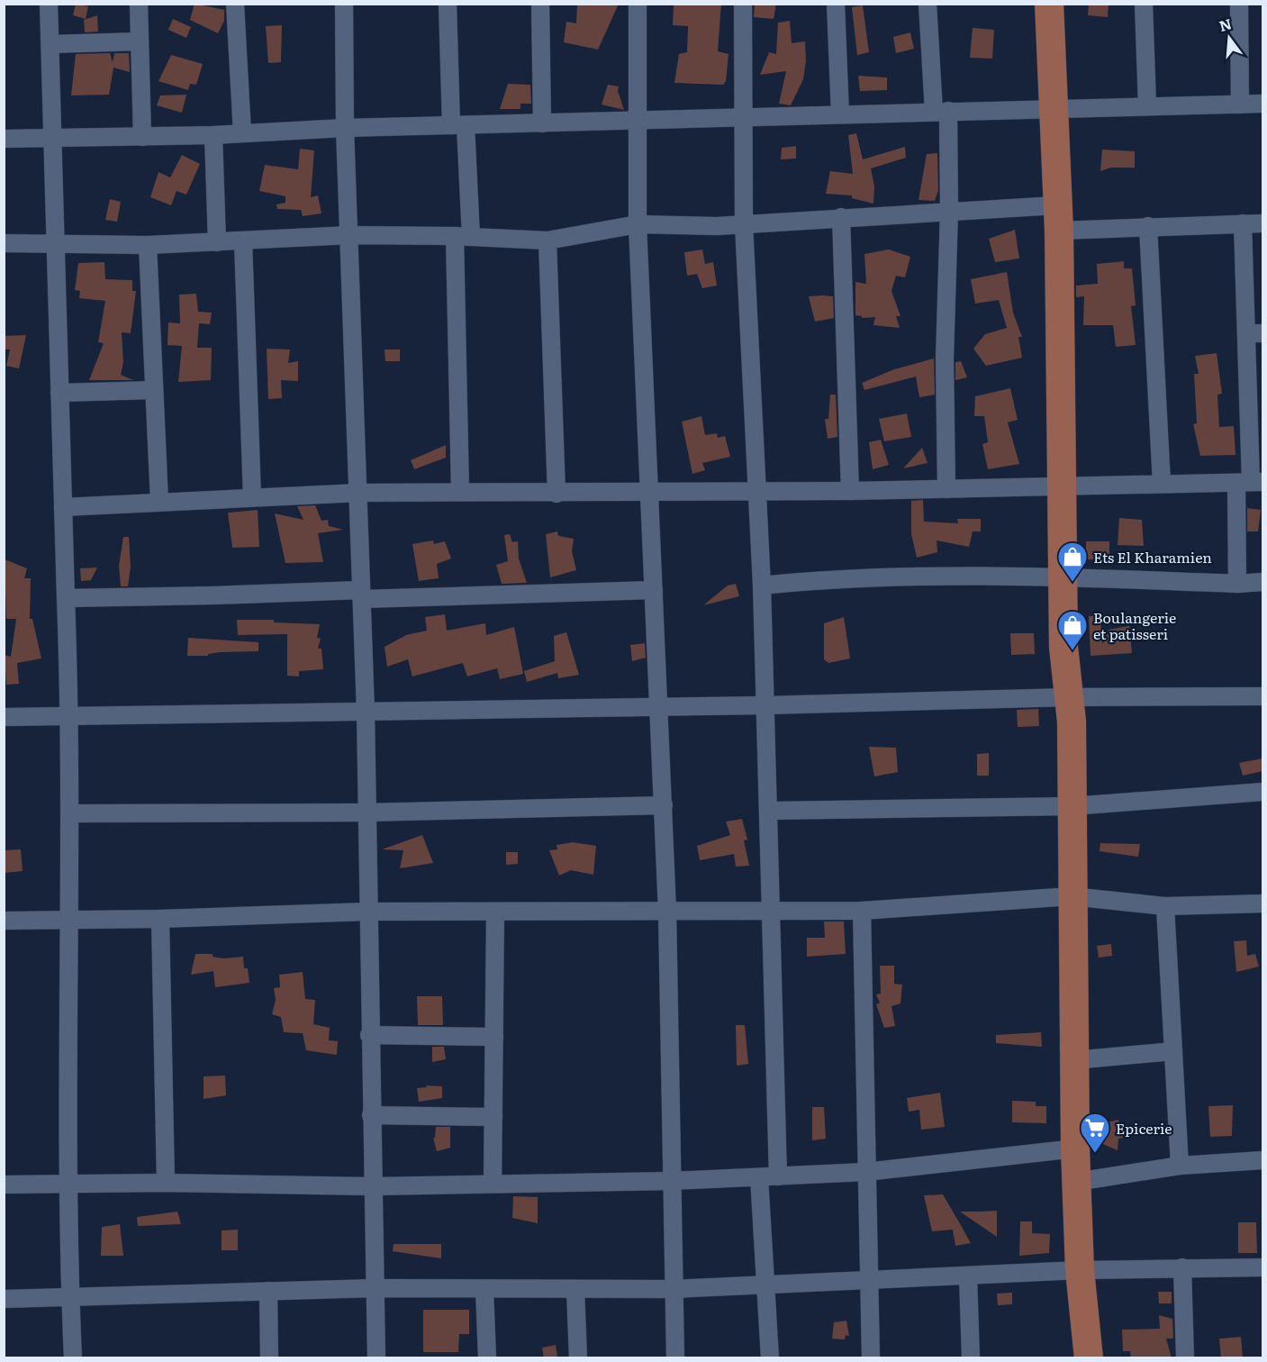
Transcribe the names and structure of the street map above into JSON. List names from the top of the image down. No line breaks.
{"places":{"shop":["Ets El Kharamien","Boulangerie et patisseri"],"supermarket":["Epicerie"]},"north":"top"}
